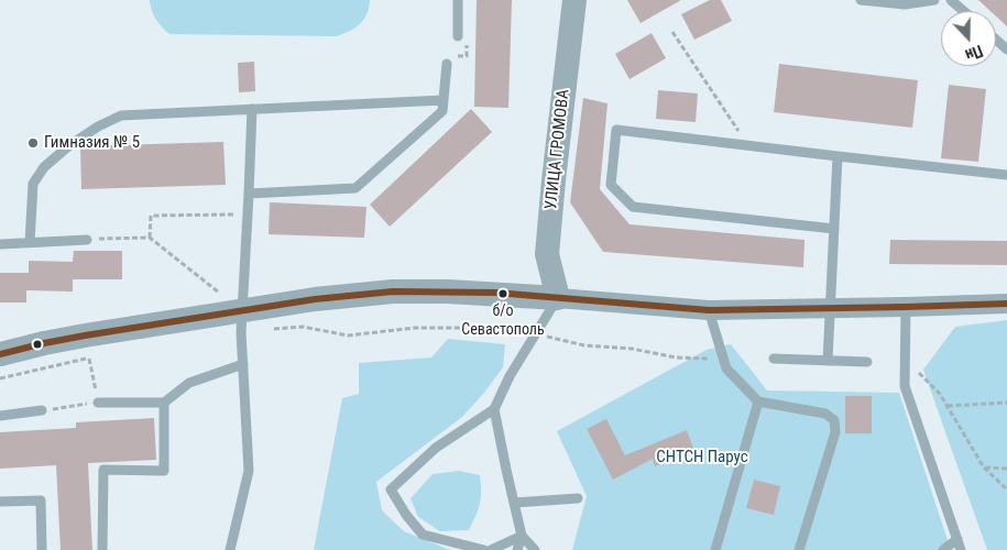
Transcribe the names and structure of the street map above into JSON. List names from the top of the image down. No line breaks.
{"streets":{"street":["УЛИЦА ГРОМОВА"]},"parks":["СНТСН Парус"],"places":["Гимназия № 5","б/о Севастополь"],"north":"bottom"}
